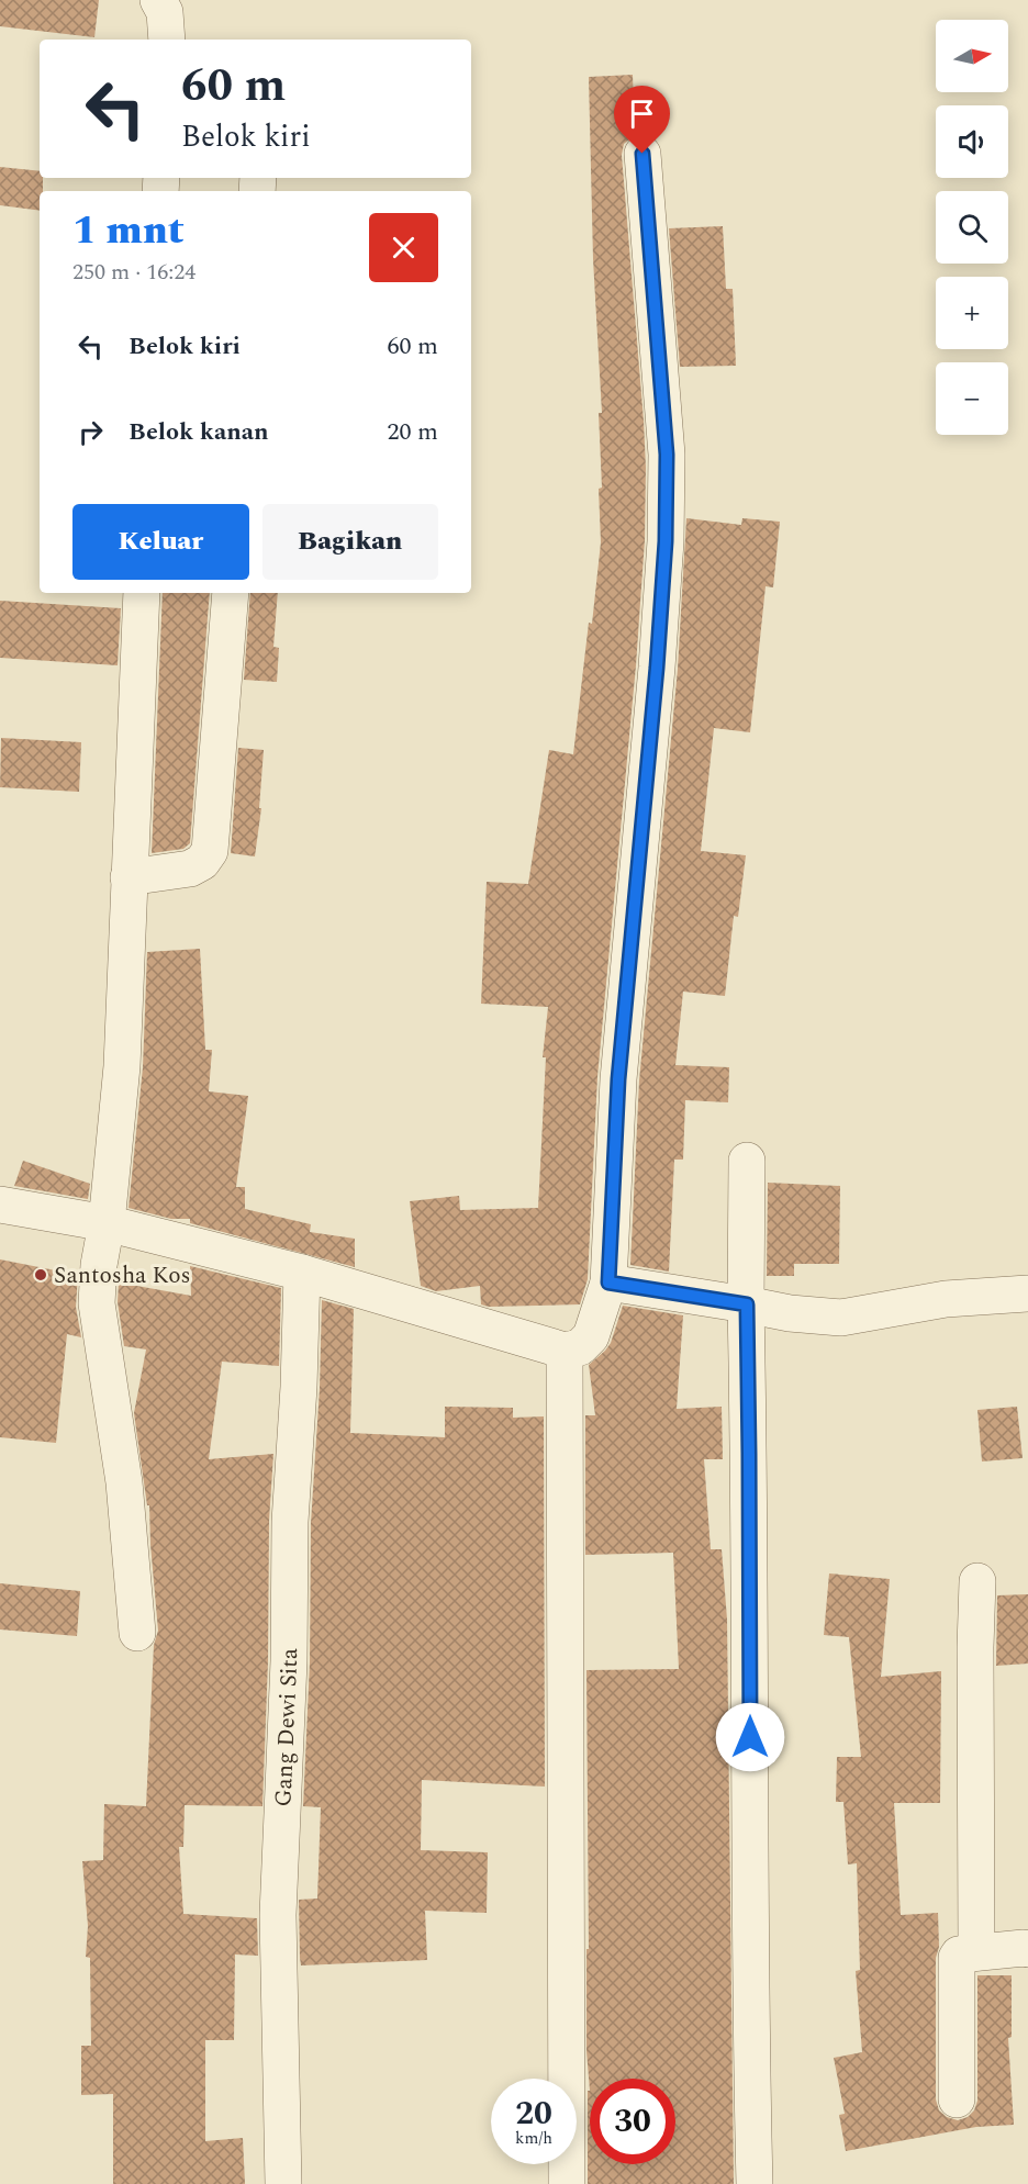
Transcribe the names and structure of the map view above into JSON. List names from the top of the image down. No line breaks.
{"streets":{"street":["Gang Dewi Sita"]},"places":["Santosha Kos"],"north":"right","page":{"map_buttons":["+","−"],"turn":["60 m","Belok kiri"],"heading":["1 mnt","250 m · 16:24"],"list":[{"name":"Belok kiri","value":"60 m"},{"name":"Belok kanan","value":"20 m"}],"buttons":["Keluar","Bagikan"],"speed":"20 km/h","limit":"30"}}
